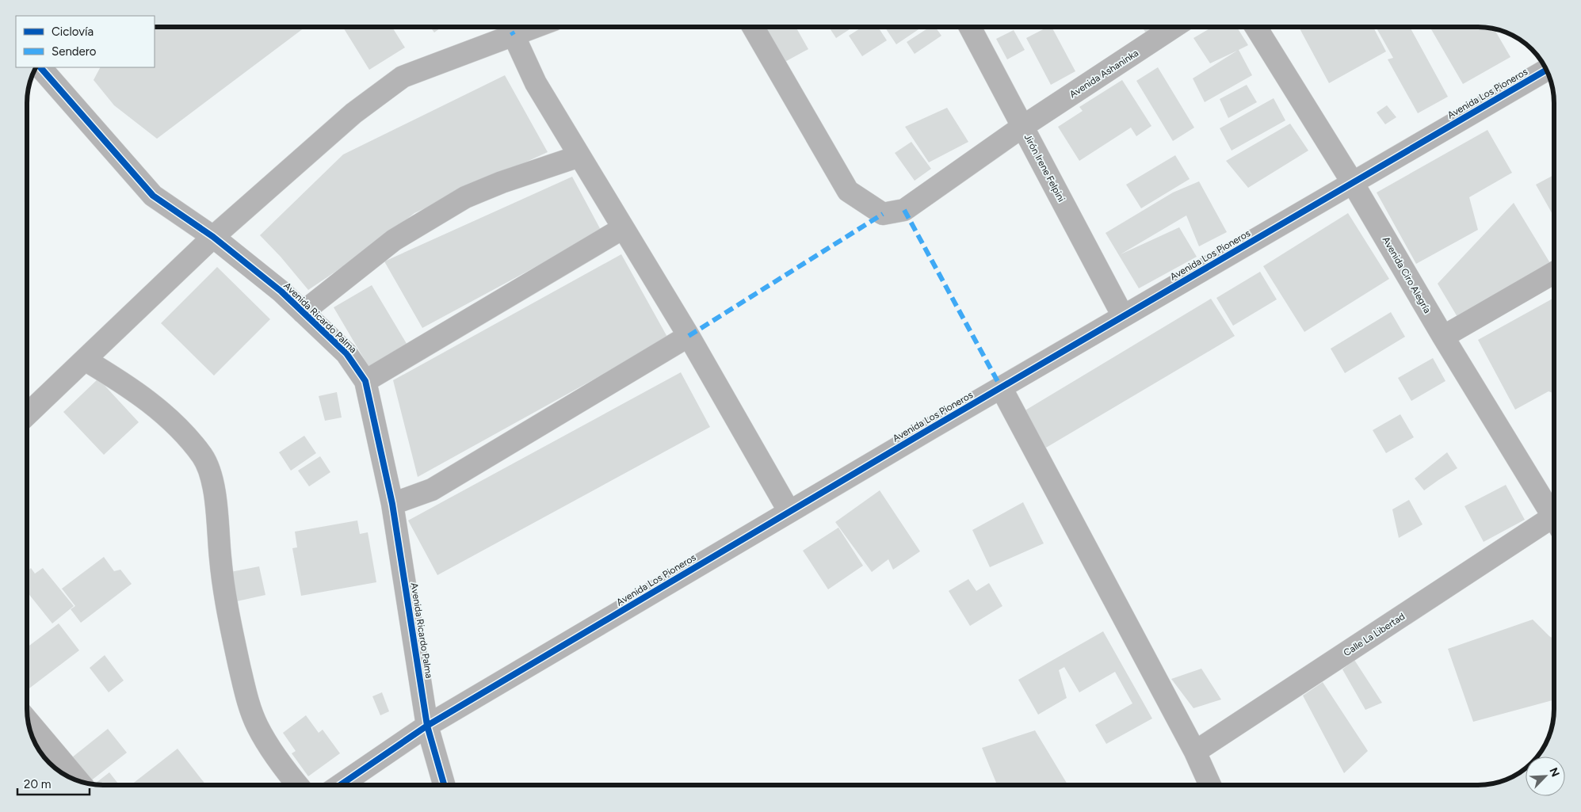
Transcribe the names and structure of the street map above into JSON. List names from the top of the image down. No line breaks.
{"streets":{"street":["Avenida Ashaninka","Avenida Los Pioneros","Jirón Irene Felpini","Avenida Ciro Alegría","Avenida Ricardo Palma","Calle La Libertad"]},"crossings":[["Avenida Ashaninka","Jirón Irene Felpini"],["Avenida Los Pioneros","Jirón Irene Felpini"],["Avenida Los Pioneros","Avenida Ciro Alegría"],["Avenida Los Pioneros","Avenida Ricardo Palma"]],"legend":["Ciclovía","Sendero"],"scale_bar":"20 m","north":"top right"}
